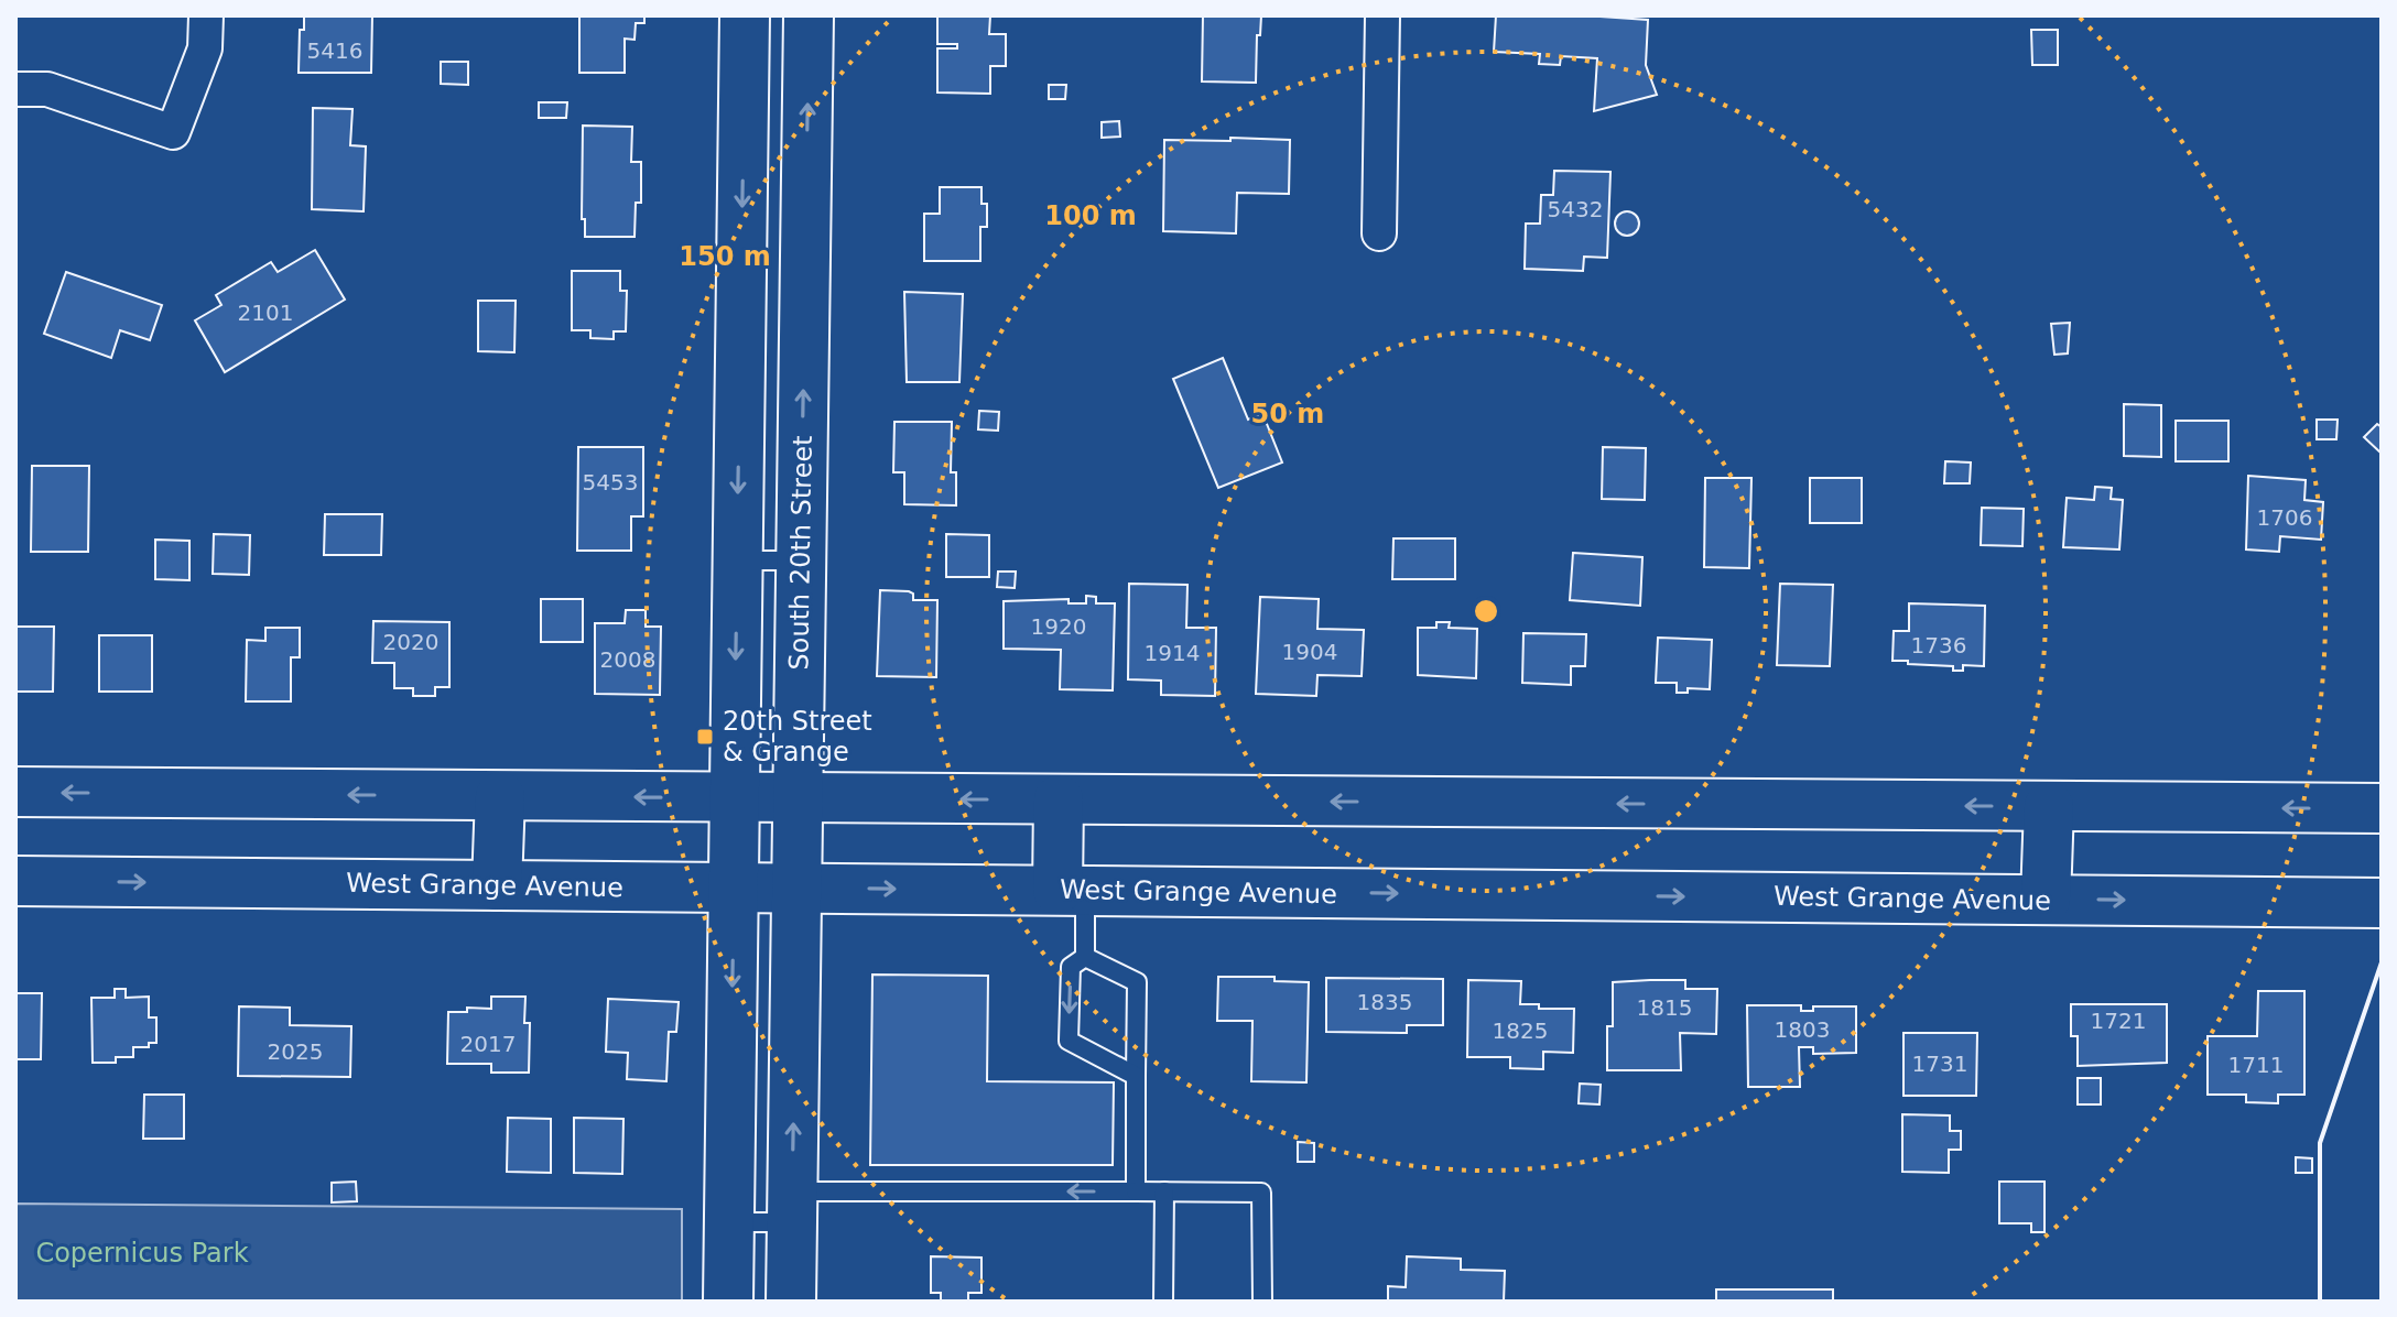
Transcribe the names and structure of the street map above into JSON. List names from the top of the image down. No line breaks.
{"streets":{"street":["South 20th Street","West Grange Avenue"]},"crossings":[["South 20th Street","West Grange Avenue"]],"parks":["Copernicus Park"],"places":{"transit":["20th Street & Grange"]},"house_numbers":["5416","5432","2101","5453","1706","1920","2020","1736","1904","1914","2008","1835","1815","1721","1803","1825","2017","2025","1731","1711"],"rings":["100 m","150 m","50 m"]}
